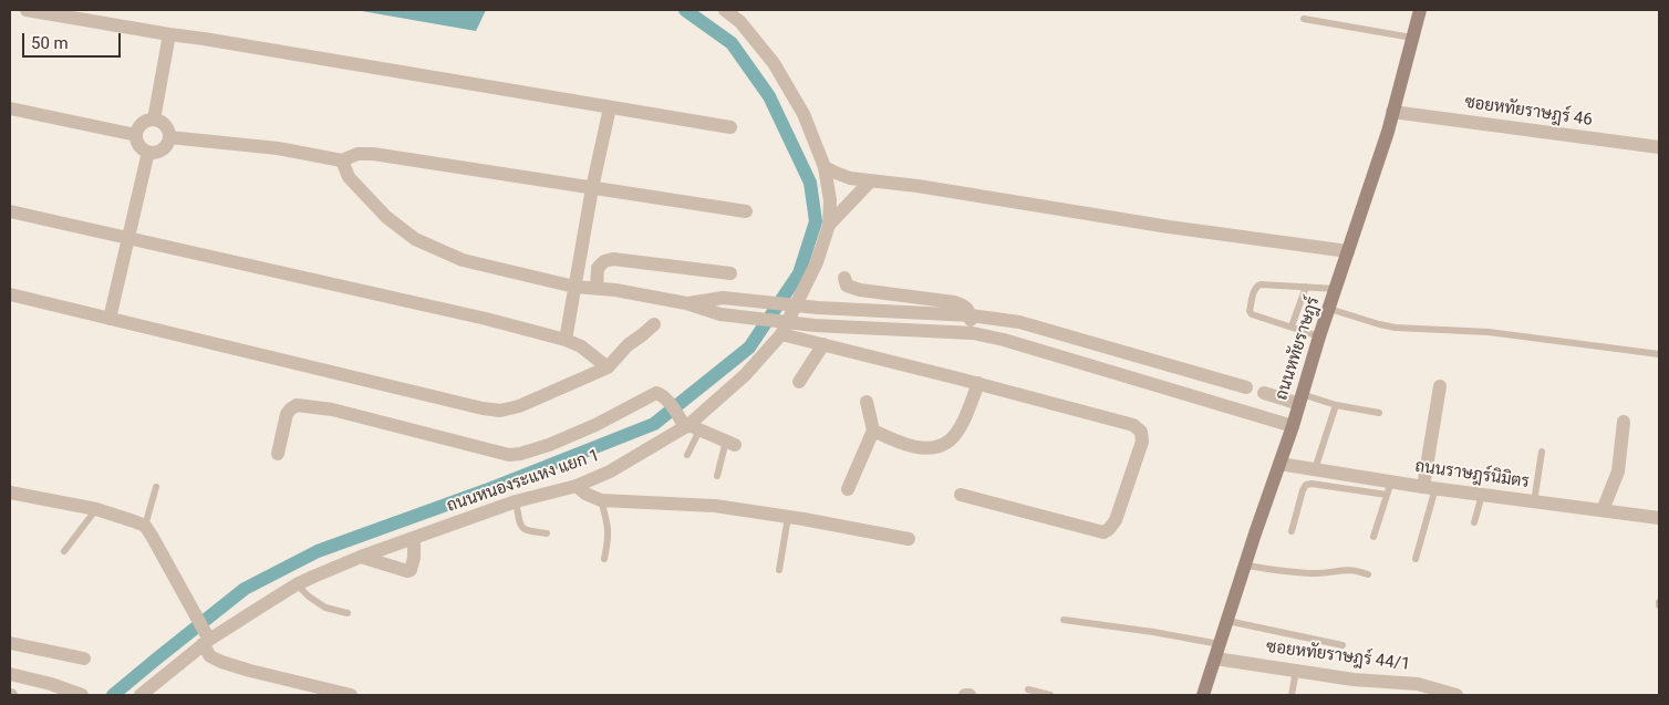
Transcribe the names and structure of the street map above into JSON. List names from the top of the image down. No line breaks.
{"streets":{"main road":["ถนนหทัยราษฎร์"],"street":["ซอยหทัยราษฎร์ 46","ถนนราษฎร์นิมิตร","ถนนหนองระแหง แยก 1","ซอยหทัยราษฎร์ 44/1"]},"crossings":[["ซอยหทัยราษฎร์ 46","ถนนหทัยราษฎร์"],["ถนนหทัยราษฎร์","ถนนราษฎร์นิมิตร"],["ถนนหทัยราษฎร์","ซอยหทัยราษฎร์ 44/1"]],"scale_bar":"50 m"}
